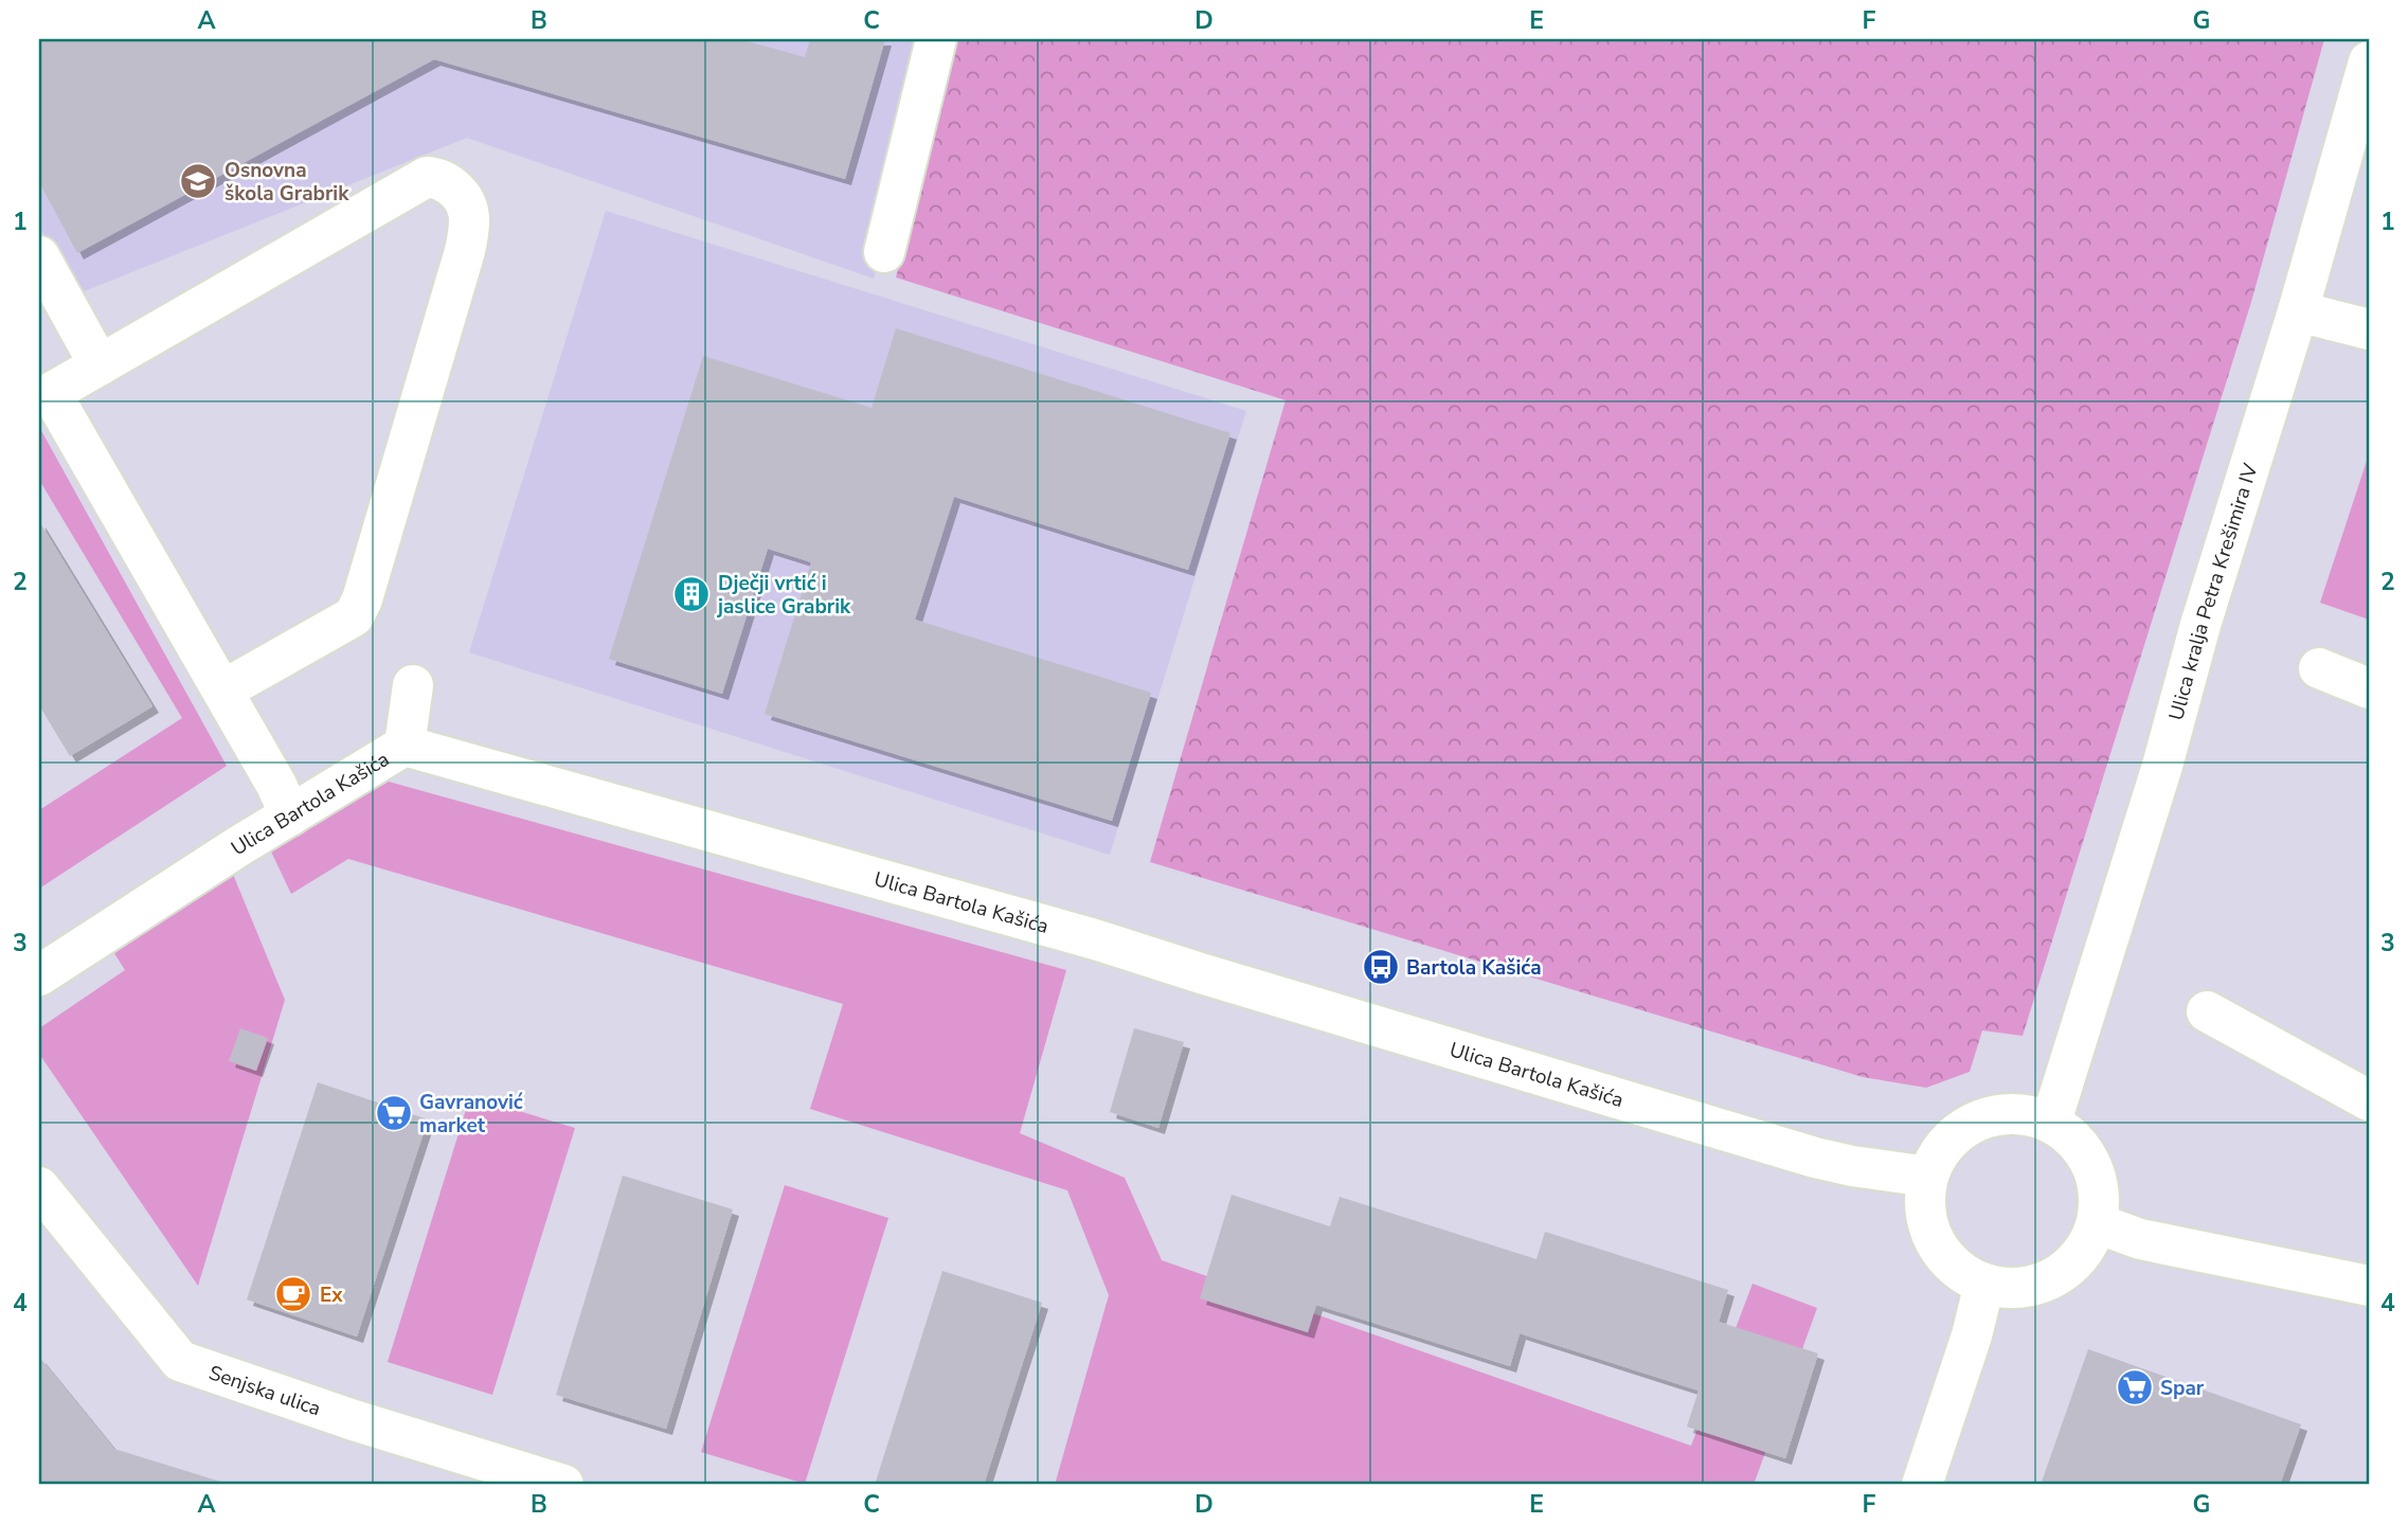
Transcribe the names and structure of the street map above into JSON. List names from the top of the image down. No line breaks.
{"streets":{"street":["Ulica kralja Petra Krešimira IV","Ulica Bartola Kašića","Senjska ulica"]},"crossings":[["Ulica kralja Petra Krešimira IV","Ulica Bartola Kašića"]],"places":{"school or university":["Osnovna škola Grabrik"],"building":["Dječji vrtić i jaslice Grabrik"],"bus stop":["Bartola Kašića"],"supermarket":["Gavranović market","Spar"],"cafe":["Ex"]},"grid":{"columns":["A","B","C","D","E","F","G"],"rows":["1","2","3","4"]}}
